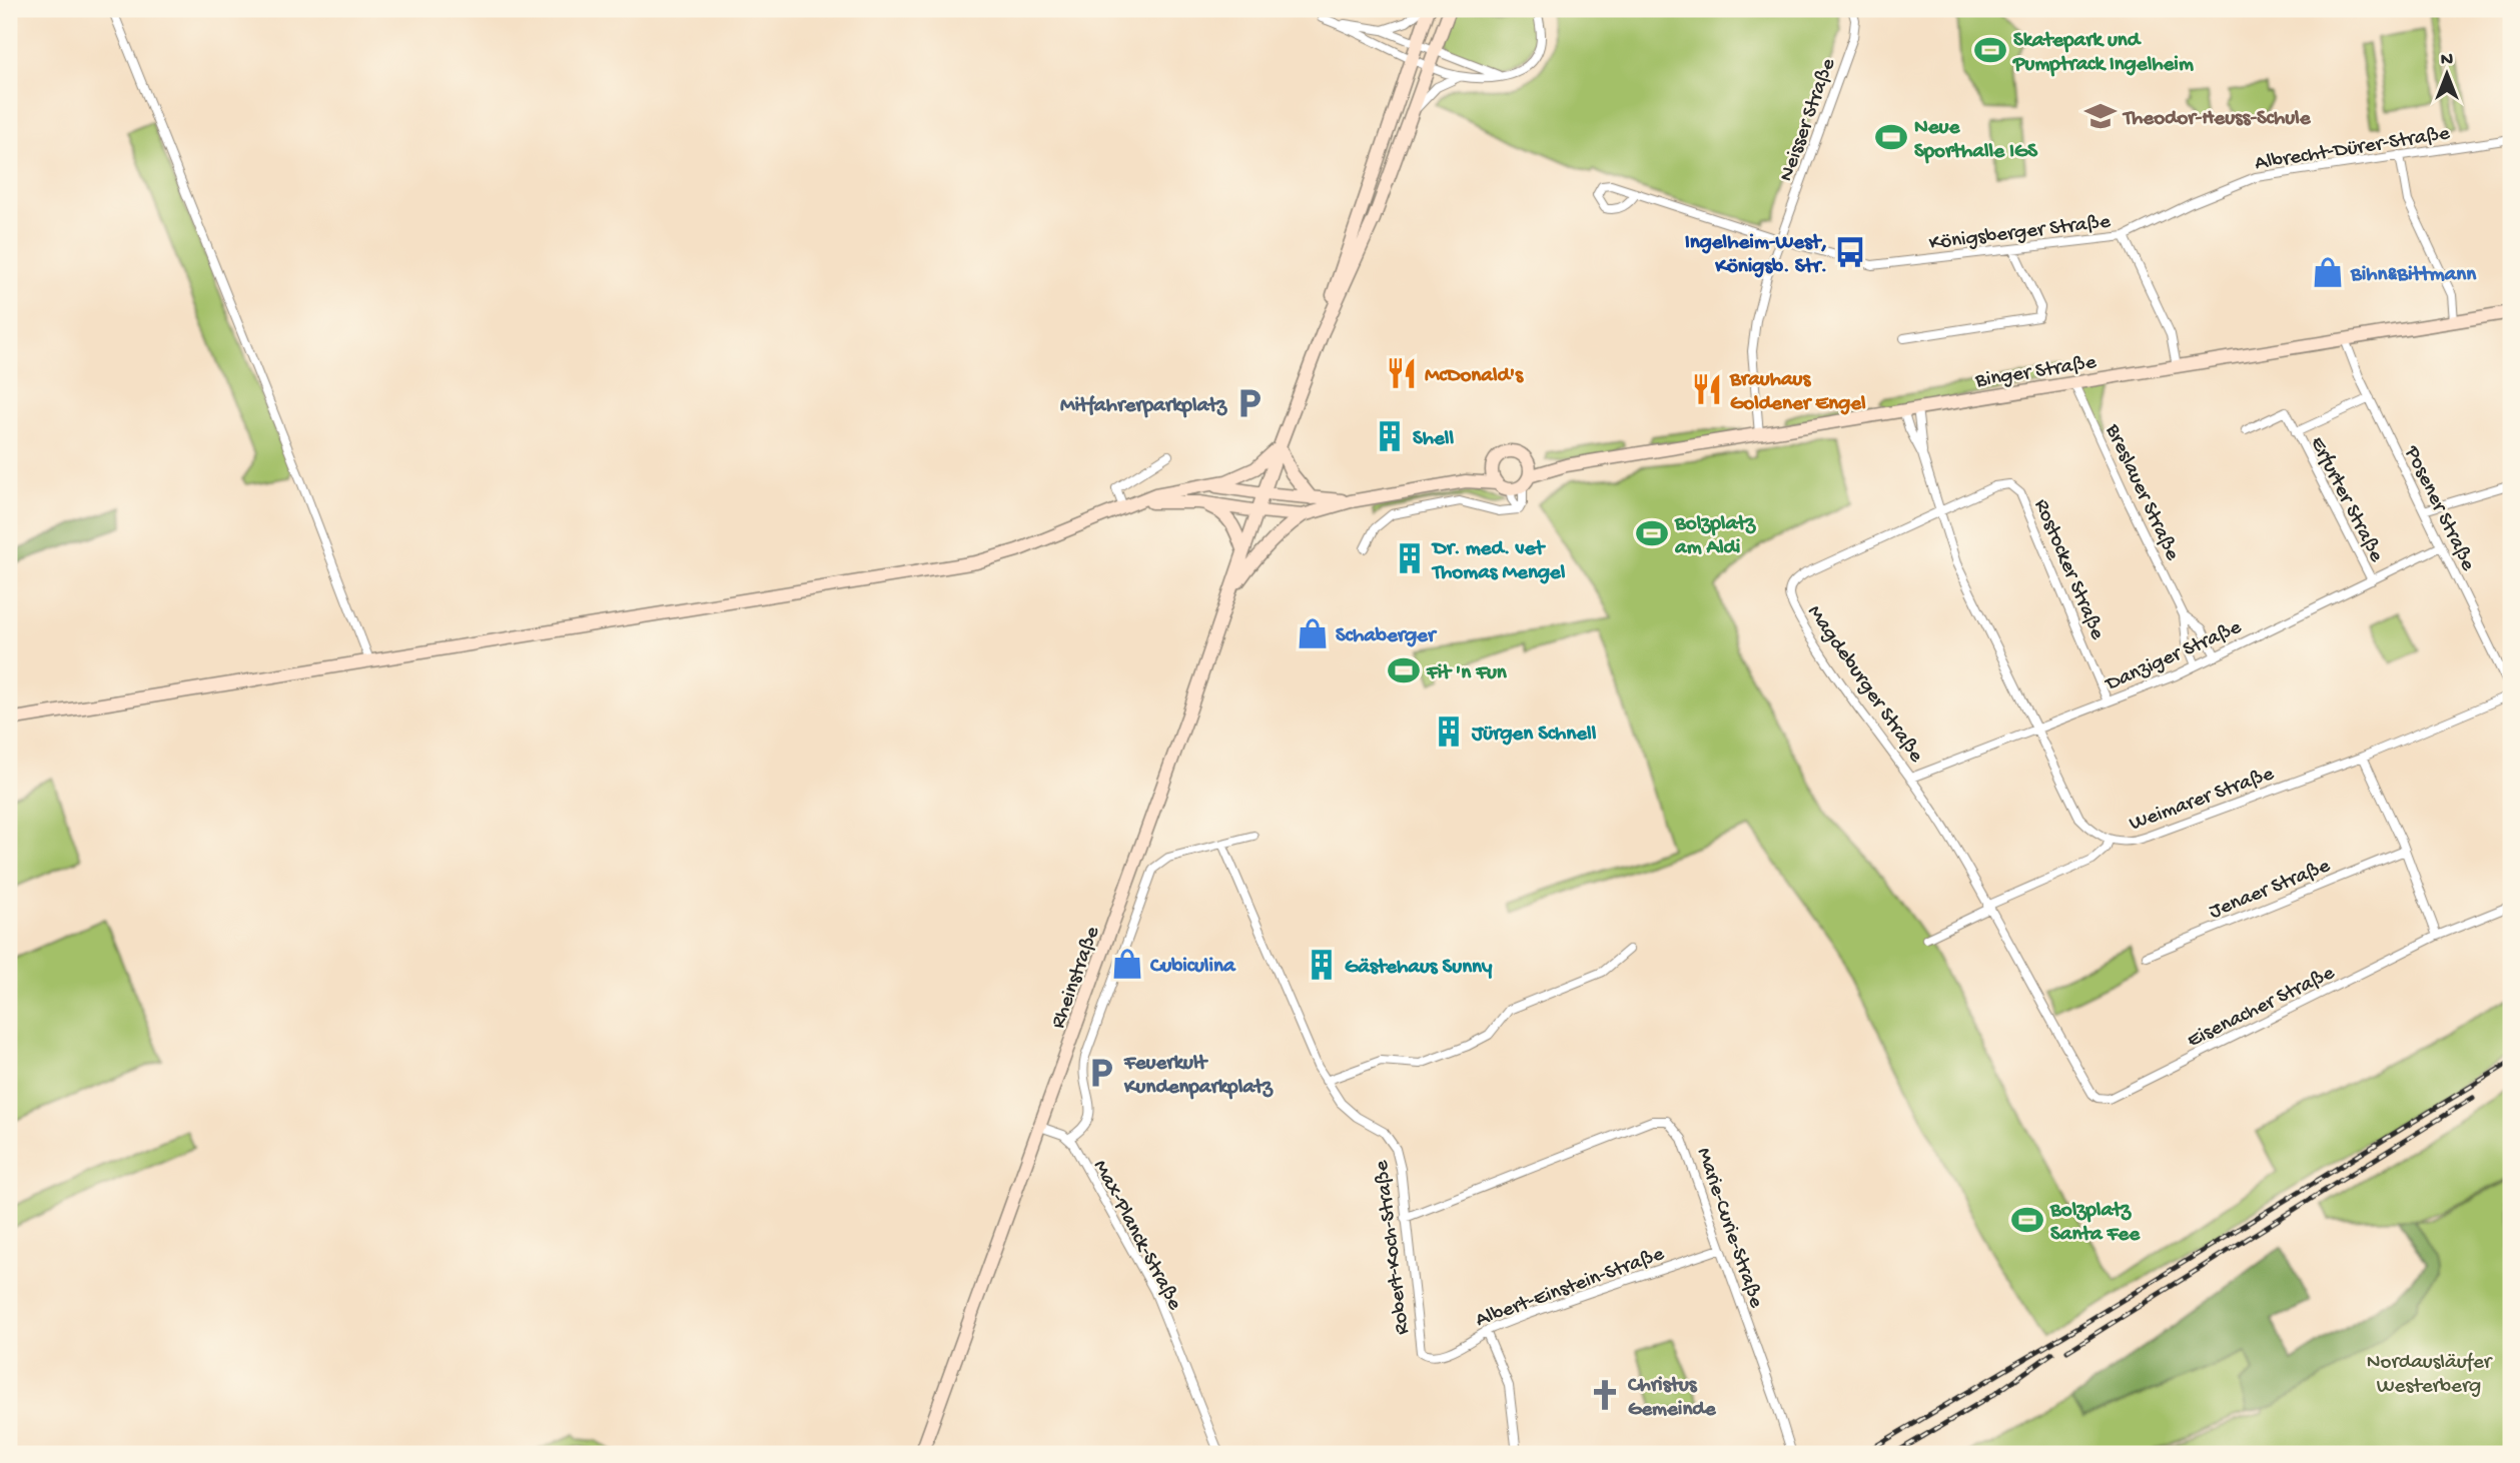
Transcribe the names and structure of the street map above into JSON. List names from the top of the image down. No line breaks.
{"streets":{"main road":["Binger Straße","Rheinstraße"],"street":["Neisser Straße","Albrecht-Dürer-Straße","Königsberger Straße","Breslauer Straße","Erfurter Straße","Posener Straße","Rostocker Straße","Danziger Straße","Magdeburger Straße","Weimarer Straße","Jenaer Straße","Eisenacher Straße","Marie-Curie-Straße","Max-Planck-Straße","Robert-Koch-Straße","Albert-Einstein-Straße"]},"crossings":[["Neisser Straße","Königsberger Straße"],["Neisser Straße","Binger Straße"],["Albrecht-Dürer-Straße","Königsberger Straße"],["Königsberger Straße","Binger Straße"],["Binger Straße","Breslauer Straße"],["Binger Straße","Posener Straße"],["Binger Straße","Weimarer Straße"],["Breslauer Straße","Danziger Straße"],["Erfurter Straße","Posener Straße"],["Erfurter Straße","Danziger Straße"],["Posener Straße","Danziger Straße"],["Posener Straße","Weimarer Straße"],["Rostocker Straße","Danziger Straße"],["Rostocker Straße","Magdeburger Straße"],["Rostocker Straße","Weimarer Straße"],["Danziger Straße","Magdeburger Straße"],["Danziger Straße","Weimarer Straße"],["Magdeburger Straße","Weimarer Straße"],["Magdeburger Straße","Eisenacher Straße"],["Rheinstraße","Max-Planck-Straße"],["Rheinstraße","Robert-Koch-Straße"],["Marie-Curie-Straße","Robert-Koch-Straße"],["Marie-Curie-Straße","Albert-Einstein-Straße"],["Robert-Koch-Straße","Albert-Einstein-Straße"]],"parks":["Nordausläufer Westerberg"],"places":{"sports":["Skatepark und Pumptrack Ingelheim","Neue Sporthalle IGS","Bolzplatz am Aldi","Fit 'n Fun","Bolzplatz Santa Fee"],"school or university":["Theodor-Heuss-Schule"],"bus stop":["Ingelheim-West, Königsb. Str."],"shop":["Bihn&Bittmann","Schaberger","Cubiculina"],"restaurant":["McDonald's","Brauhaus Goldener Engel"],"parking":["Mitfahrerparkplatz","Feuerkult Kundenparkplatz"],"building":["Shell","Dr. med. vet Thomas Mengel","Jürgen Schnell","Gästehaus Sunny"],"church":["Christus Gemeinde"]},"north":"top"}
